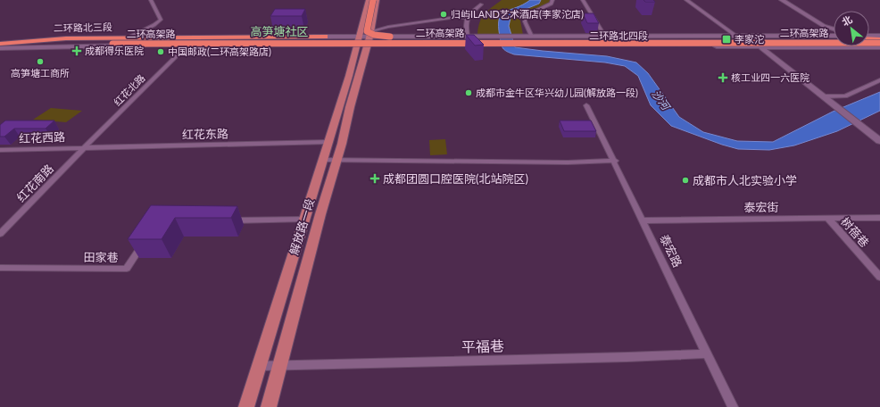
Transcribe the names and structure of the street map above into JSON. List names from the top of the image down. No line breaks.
{"streets":{"highway":["二环高架路"],"main road":["二环路北三段","二环路北四段","解放路一段"],"street":["红花北路","红花东路","红花西路","红花南路","泰宏街","树蓓巷","泰宏路","田家巷","平福巷"]},"crossings":[["二环路北三段","二环高架路"],["二环路北三段","二环路北四段"],["二环路北三段","红花北路"],["二环路北三段","解放路一段"],["二环路北四段","解放路一段"],["红花北路","红花东路"],["红花北路","红花西路"],["红花北路","红花南路"],["红花东路","红花西路"],["红花东路","红花南路"],["红花东路","解放路一段"],["红花西路","红花南路"],["泰宏街","树蓓巷"],["泰宏街","泰宏路"],["解放路一段","平福巷"],["泰宏路","平福巷"]],"districts":["高笋塘社区"],"water":["沙河"],"places":{"other":["归屿ILAND艺术酒店(李家沱店)","中国邮政(二环高架路店)","高笋塘工商所","成都市金牛区华兴幼儿园(解放路一段)","成都市人北实验小学"],"transit":["李家沱"],"health":["成都得乐医院","核工业四一六医院","成都团圆口腔医院(北站院区)"]},"north":"top left"}
